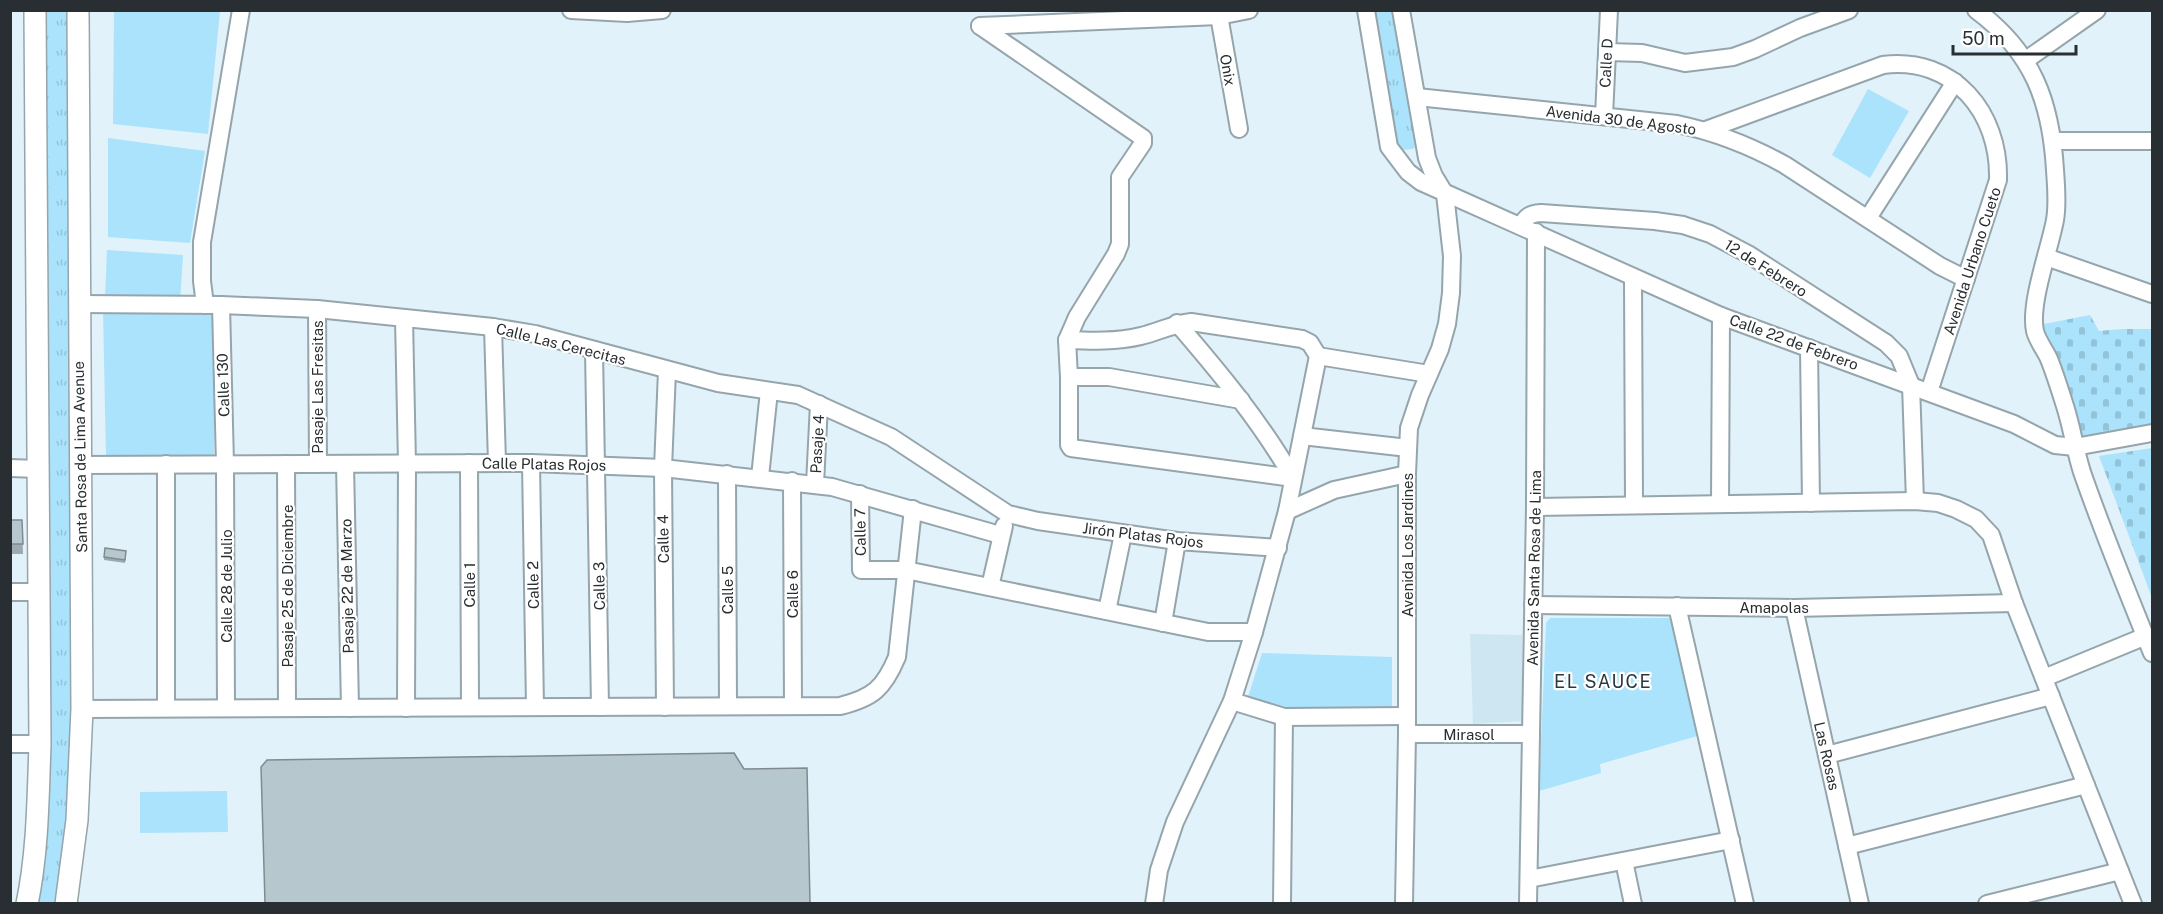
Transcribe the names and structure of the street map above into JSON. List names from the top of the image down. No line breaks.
{"streets":{"main road":["Santa Rosa de Lima Avenue"],"street":["Calle D","Onix","Avenida 30 de Agosto","Avenida Urbano Cueto","12 de Febrero","Calle 22 de Febrero","Calle Las Cerecitas","Calle 130","Pasaje Las Fresitas","Pasaje 4","Calle Platas Rojos","Calle 7","Jirón Platas Rojos","Calle 4","Avenida Los Jardines","Avenida Santa Rosa de Lima","Calle 1","Calle 2","Calle 28 de Julio","Pasaje 25 de Diciembre","Pasaje 22 de Marzo","Calle 3","Calle 5","Calle 6","Amapolas","Mirasol","Las Rosas"]},"crossings":[["Calle D","Avenida 30 de Agosto"],["Avenida 30 de Agosto","Avenida Urbano Cueto"],["Avenida Urbano Cueto","Calle 22 de Febrero"],["12 de Febrero","Calle 22 de Febrero"],["12 de Febrero","Avenida Santa Rosa de Lima"],["Calle 22 de Febrero","Avenida Los Jardines"],["Calle 22 de Febrero","Avenida Santa Rosa de Lima"],["Calle Las Cerecitas","Calle 130"],["Calle Las Cerecitas","Pasaje Las Fresitas"],["Calle Las Cerecitas","Pasaje 4"],["Calle Las Cerecitas","Santa Rosa de Lima Avenue"],["Calle Las Cerecitas","Jirón Platas Rojos"],["Calle Las Cerecitas","Calle 4"],["Calle Las Cerecitas","Calle 3"],["Calle 130","Calle Platas Rojos"],["Calle 130","Calle 28 de Julio"],["Pasaje Las Fresitas","Calle Platas Rojos"],["Pasaje 4","Calle Platas Rojos"],["Santa Rosa de Lima Avenue","Calle Platas Rojos"],["Calle Platas Rojos","Calle 7"],["Calle Platas Rojos","Calle 4"],["Calle Platas Rojos","Calle 1"],["Calle Platas Rojos","Calle 2"],["Calle Platas Rojos","Calle 28 de Julio"],["Calle Platas Rojos","Pasaje 25 de Diciembre"],["Calle Platas Rojos","Pasaje 22 de Marzo"],["Calle Platas Rojos","Calle 3"],["Calle Platas Rojos","Calle 5"],["Calle Platas Rojos","Calle 6"],["Avenida Los Jardines","Mirasol"],["Avenida Santa Rosa de Lima","Amapolas"],["Avenida Santa Rosa de Lima","Mirasol"],["Amapolas","Las Rosas"]],"districts":["EL SAUCE"],"scale_bar":"50 m"}
